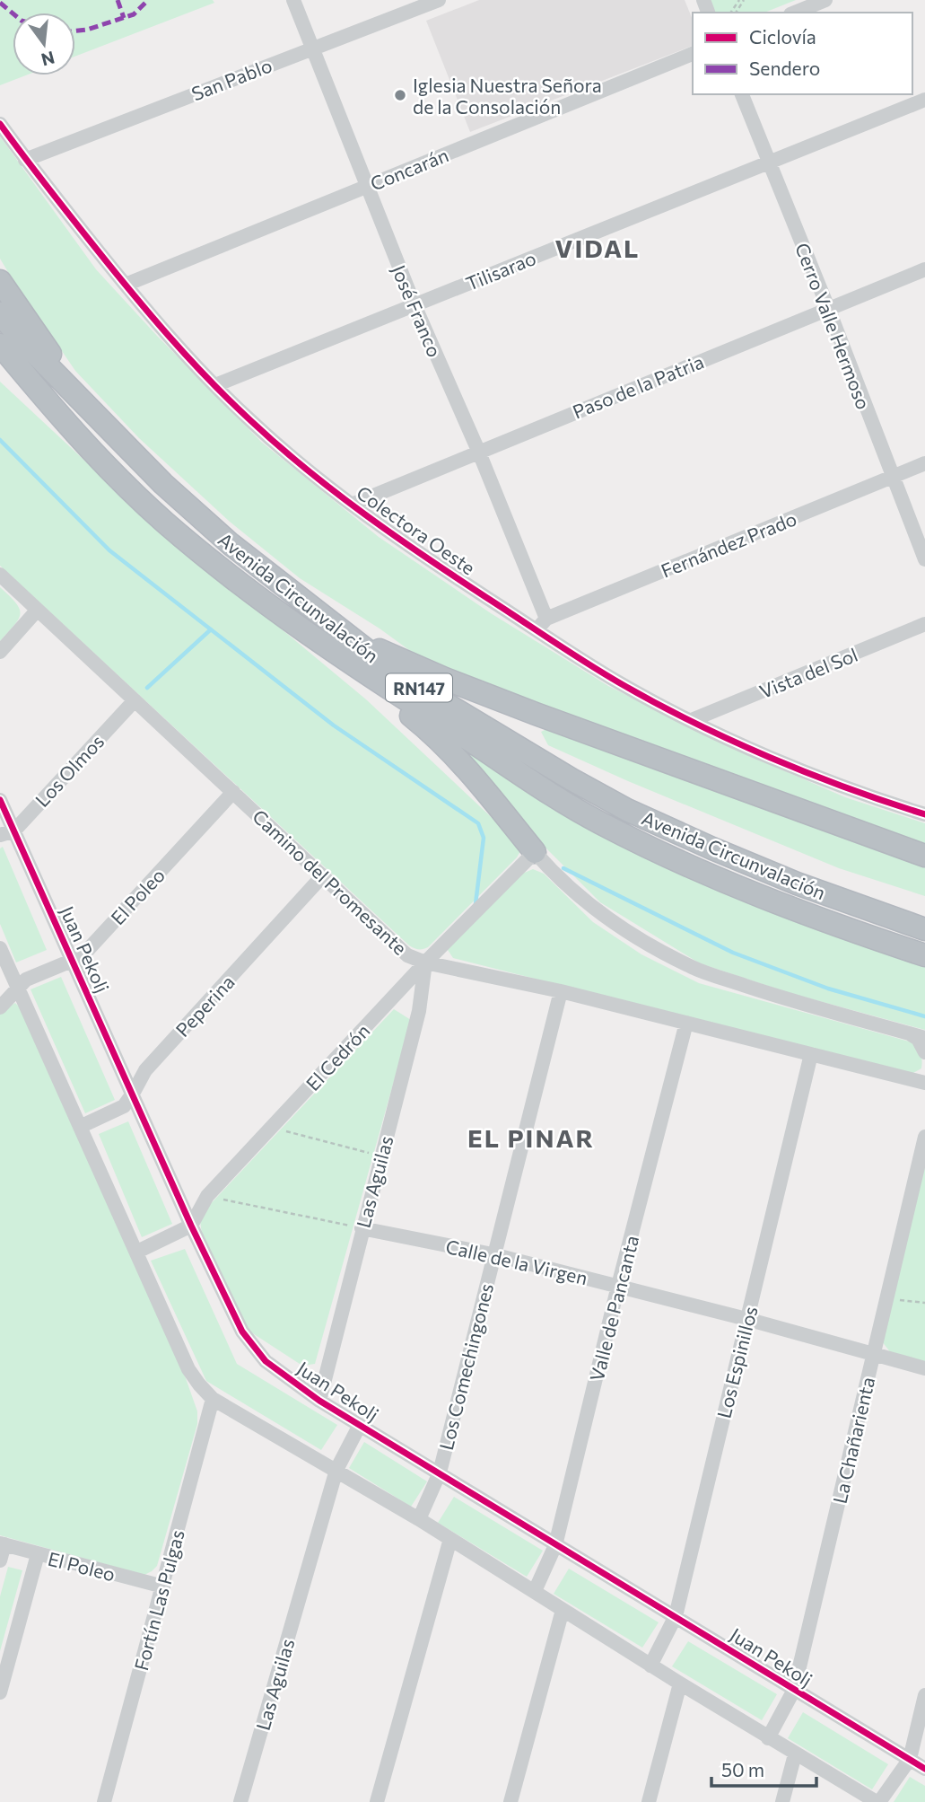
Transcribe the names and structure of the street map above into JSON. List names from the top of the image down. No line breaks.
{"streets":{"highway":["Avenida Circunvalación","RN147"],"street":["San Pablo","Concarán","Tilisarao","José Franco","Cerro Valle Hermoso","Paso de la Patria","Colectora Oeste","Fernández Prado","Vista del Sol","Los Olmos","Camino del Promesante","El Poleo","Juan Pekolj","Peperina","El Cedrón","Las Aguilas","Calle de la Virgen","Valle de Pancanta","Los Espinillos","Los Comechingones","La Chañarienta","Fortín Las Pulgas"]},"crossings":[["San Pablo","José Franco"],["San Pablo","Colectora Oeste"],["Concarán","José Franco"],["Concarán","Colectora Oeste"],["Tilisarao","José Franco"],["Tilisarao","Cerro Valle Hermoso"],["Tilisarao","Colectora Oeste"],["José Franco","Paso de la Patria"],["José Franco","Colectora Oeste"],["José Franco","Fernández Prado"],["Cerro Valle Hermoso","Paso de la Patria"],["Cerro Valle Hermoso","Fernández Prado"],["Paso de la Patria","Colectora Oeste"],["Colectora Oeste","Fernández Prado"],["Colectora Oeste","Vista del Sol"],["Los Olmos","Camino del Promesante"],["Los Olmos","Juan Pekolj"],["Camino del Promesante","El Poleo"],["Camino del Promesante","Peperina"],["Camino del Promesante","El Cedrón"],["Camino del Promesante","Las Aguilas"],["Camino del Promesante","Valle de Pancanta"],["Camino del Promesante","Los Espinillos"],["Camino del Promesante","Los Comechingones"],["El Poleo","Juan Pekolj"],["El Poleo","Fortín Las Pulgas"],["Juan Pekolj","Peperina"],["Juan Pekolj","El Cedrón"],["Juan Pekolj","Las Aguilas"],["Juan Pekolj","Valle de Pancanta"],["Juan Pekolj","Los Espinillos"],["Juan Pekolj","Los Comechingones"],["Juan Pekolj","La Chañarienta"],["El Cedrón","Las Aguilas"],["Las Aguilas","Calle de la Virgen"],["Calle de la Virgen","Valle de Pancanta"],["Calle de la Virgen","Los Espinillos"],["Calle de la Virgen","Los Comechingones"],["Calle de la Virgen","La Chañarienta"]],"districts":["VIDAL","EL PINAR"],"places":["Iglesia Nuestra Señora de la Consolación"],"legend":["Ciclovía","Sendero"],"scale_bar":"50 m","north":"bottom"}
